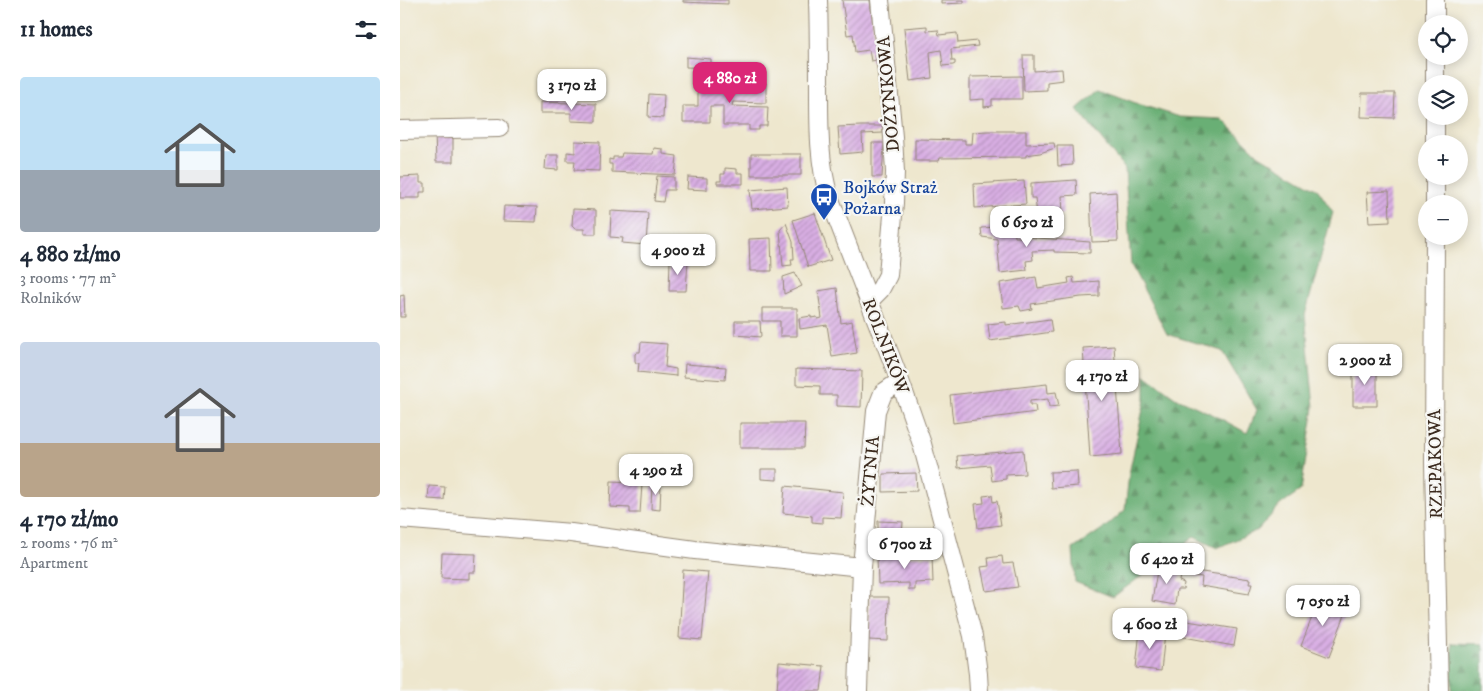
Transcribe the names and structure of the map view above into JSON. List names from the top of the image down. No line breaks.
{"streets":{"street":["DOŻYNKOWA","ROLNIKÓW","RZEPAKOWA","ŻYTNIA"]},"crossings":[["DOŻYNKOWA","ROLNIKÓW"],["ROLNIKÓW","ŻYTNIA"]],"places":{"bus stop":["Bojków Straż Pożarna"]},"page":{"heading":"11 homes","map_buttons":["+","−"],"list":[{"name":"4 880 zł/mo","note":"3 rooms · 77 m² · Rolników"},{"name":"4 170 zł/mo","note":"2 rooms · 76 m² · Apartment"}],"price":["4 880 zł","3 170 zł","6 650 zł","4 900 zł","2 900 zł","4 170 zł","4 290 zł","6 700 zł","6 420 zł","7 050 zł","4 600 zł"]}}
